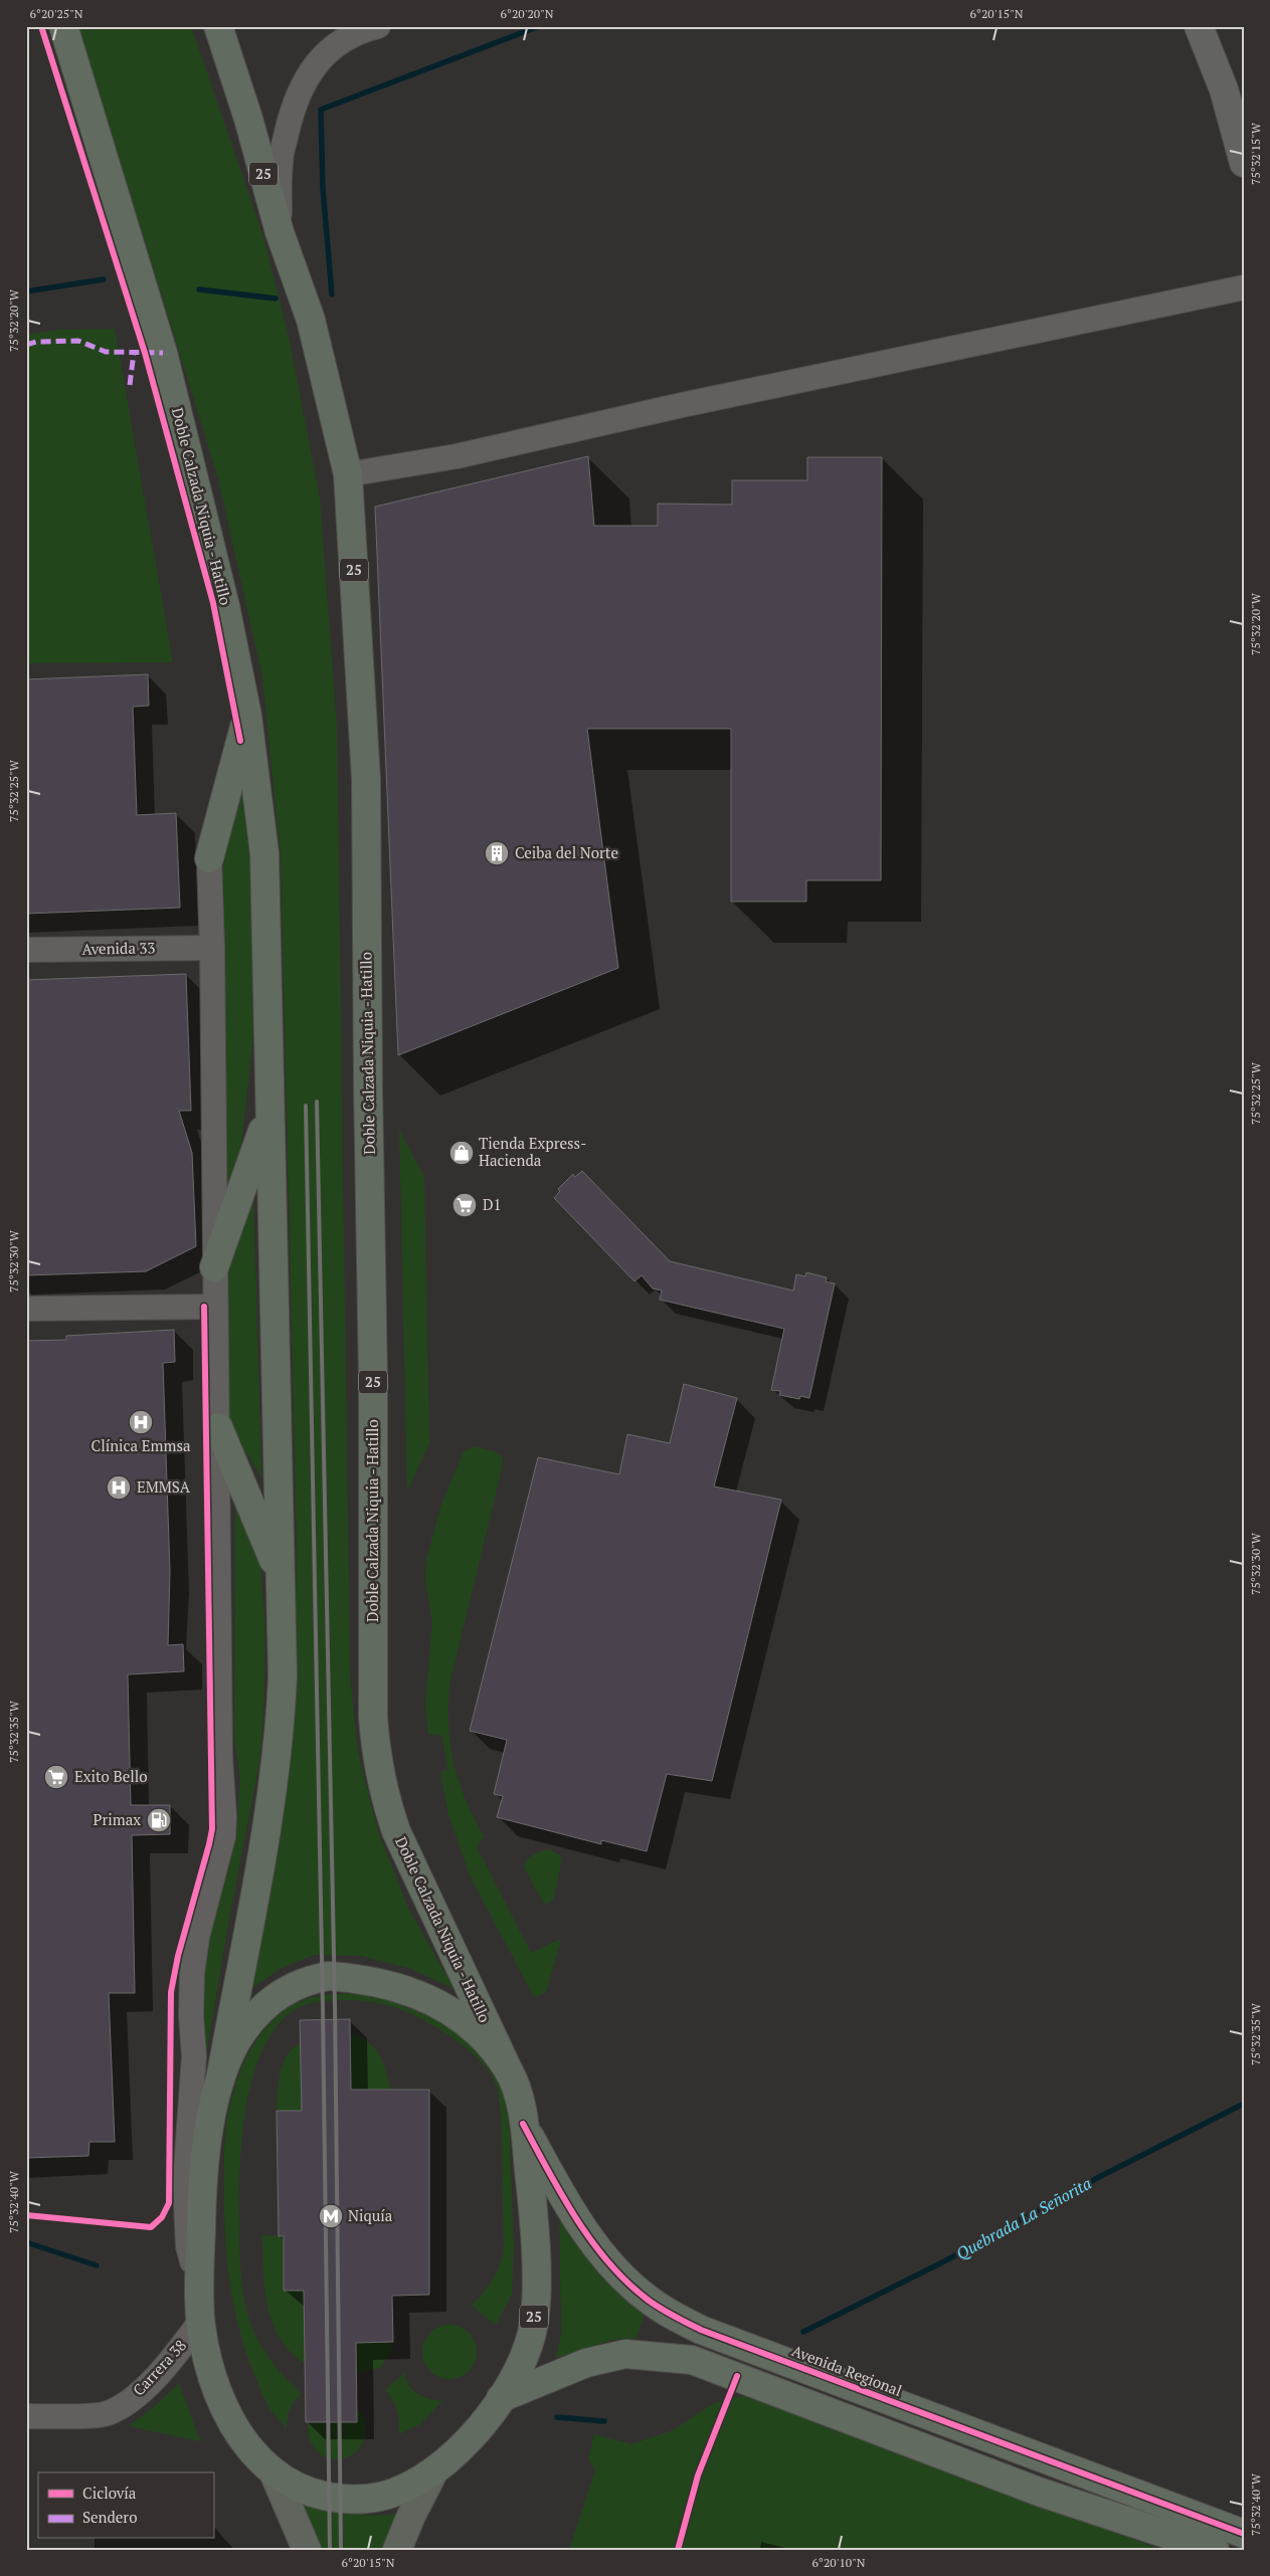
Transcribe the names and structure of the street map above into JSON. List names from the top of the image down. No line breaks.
{"streets":{"highway":["25","Doble Calzada Niquia - Hatillo","Avenida Regional"],"street":["Avenida 33","Carrera 38"]},"crossings":[["25","Doble Calzada Niquia - Hatillo"],["25","Carrera 38"],["25","Avenida Regional"]],"water":["Quebrada La Señorita"],"places":{"building":["Ceiba del Norte"],"shop":["Tienda Express- Hacienda"],"supermarket":["D1","Exito Bello"],"hospital":["Clínica Emmsa","EMMSA"],"fuel station":["Primax"],"metro station":["Niquía"]},"legend":["Ciclovía","Sendero"],"coordinates":["6°20'25\"N","6°20'20\"N","6°20'15\"N","75°32'15\"W","75°32'20\"W","75°32'25\"W","75°32'30\"W","75°32'35\"W","75°32'40\"W","6°20'10\"N"]}
